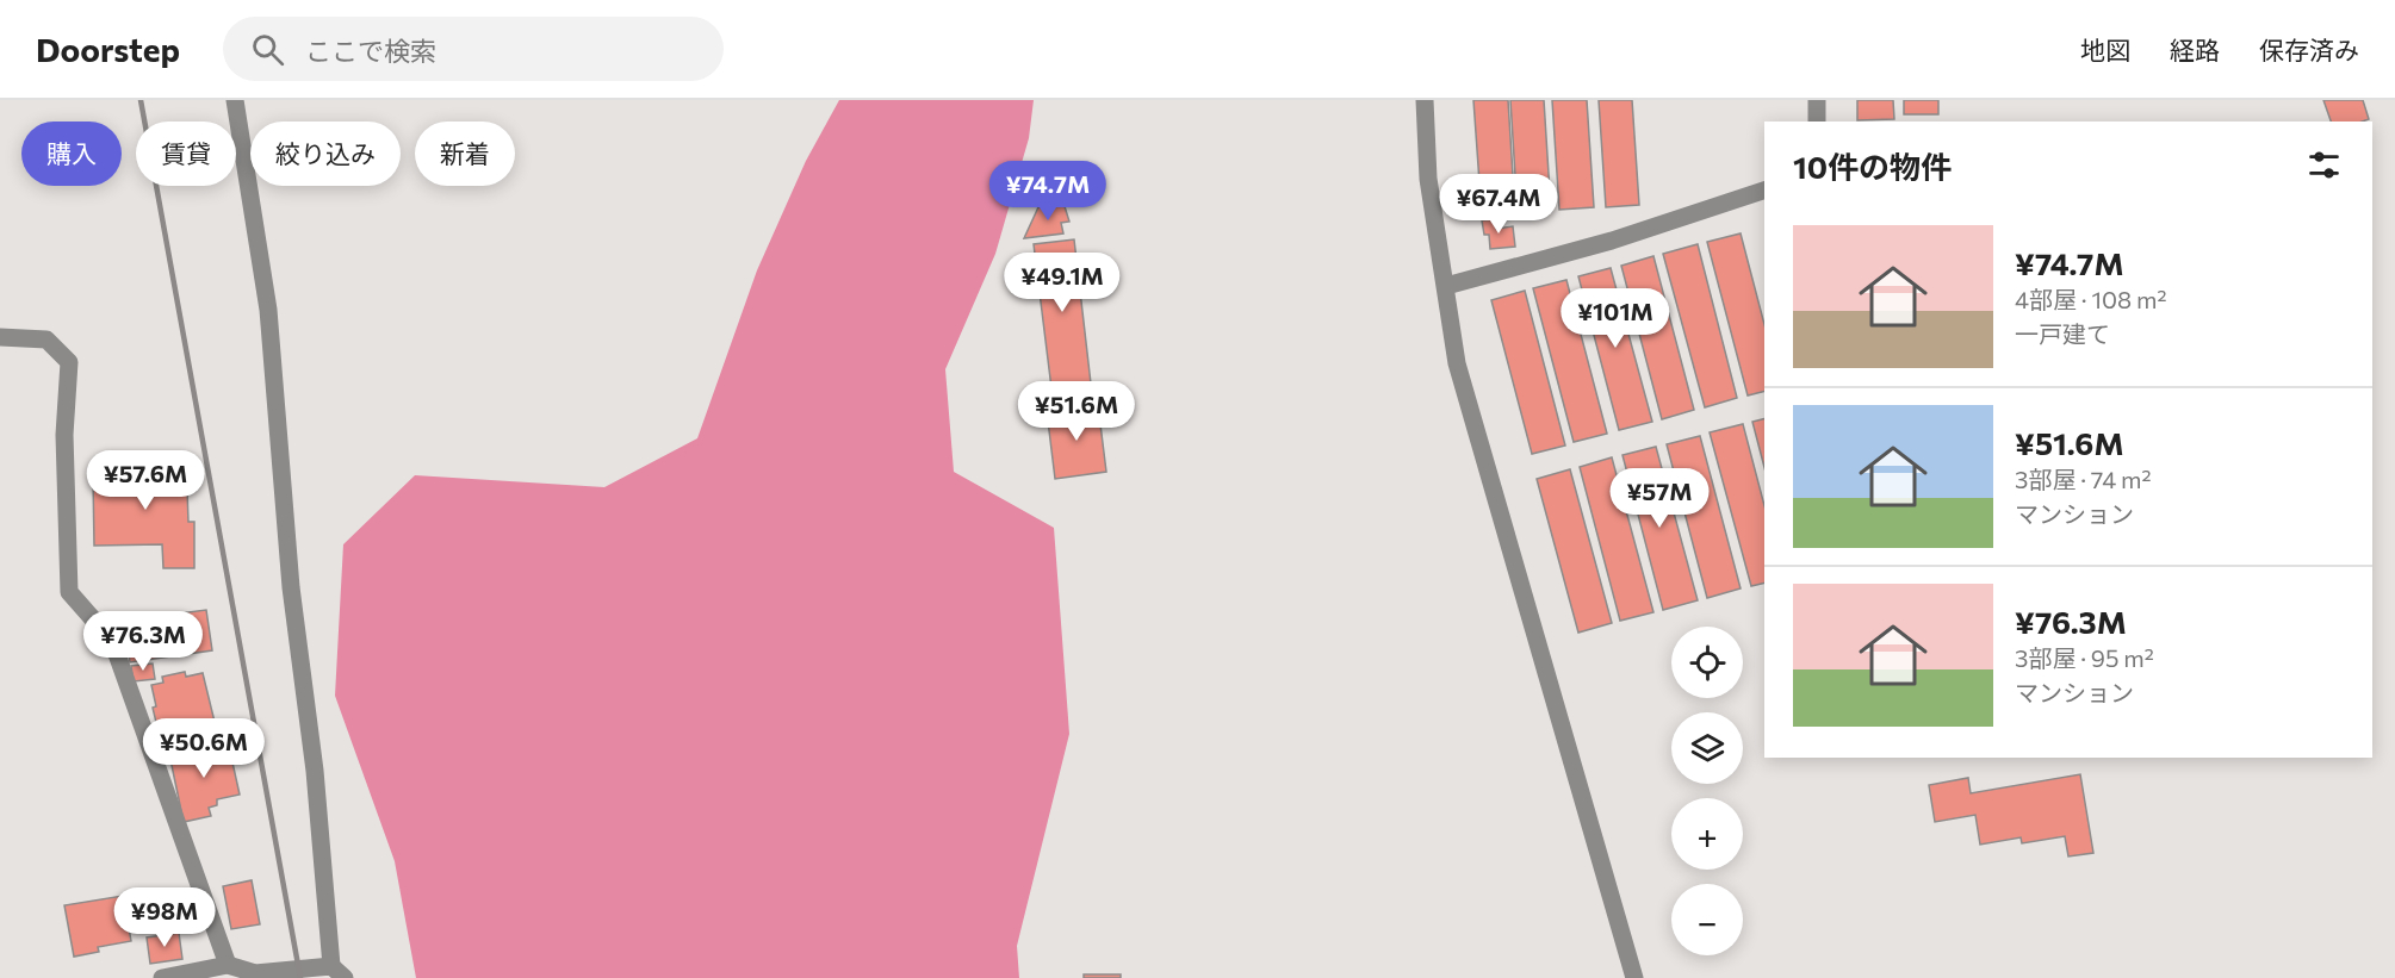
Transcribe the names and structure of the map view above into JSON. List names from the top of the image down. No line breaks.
{"page":{"header":"Doorstep","search":"ここで検索","nav":["地図","経路","保存済み"],"chip":["購入","賃貸","絞り込み","新着"],"heading":"10件の物件","price":["¥74.7M","¥67.4M","¥49.1M","¥101M","¥51.6M","¥57.6M","¥57M","¥76.3M","¥50.6M","¥98M"],"list":[{"name":"¥74.7M","note":"4部屋 · 108 m² · 一戸建て"},{"name":"¥51.6M","note":"3部屋 · 74 m² · マンション"},{"name":"¥76.3M","note":"3部屋 · 95 m² · マンション"}],"map_buttons":["+","−"]}}
